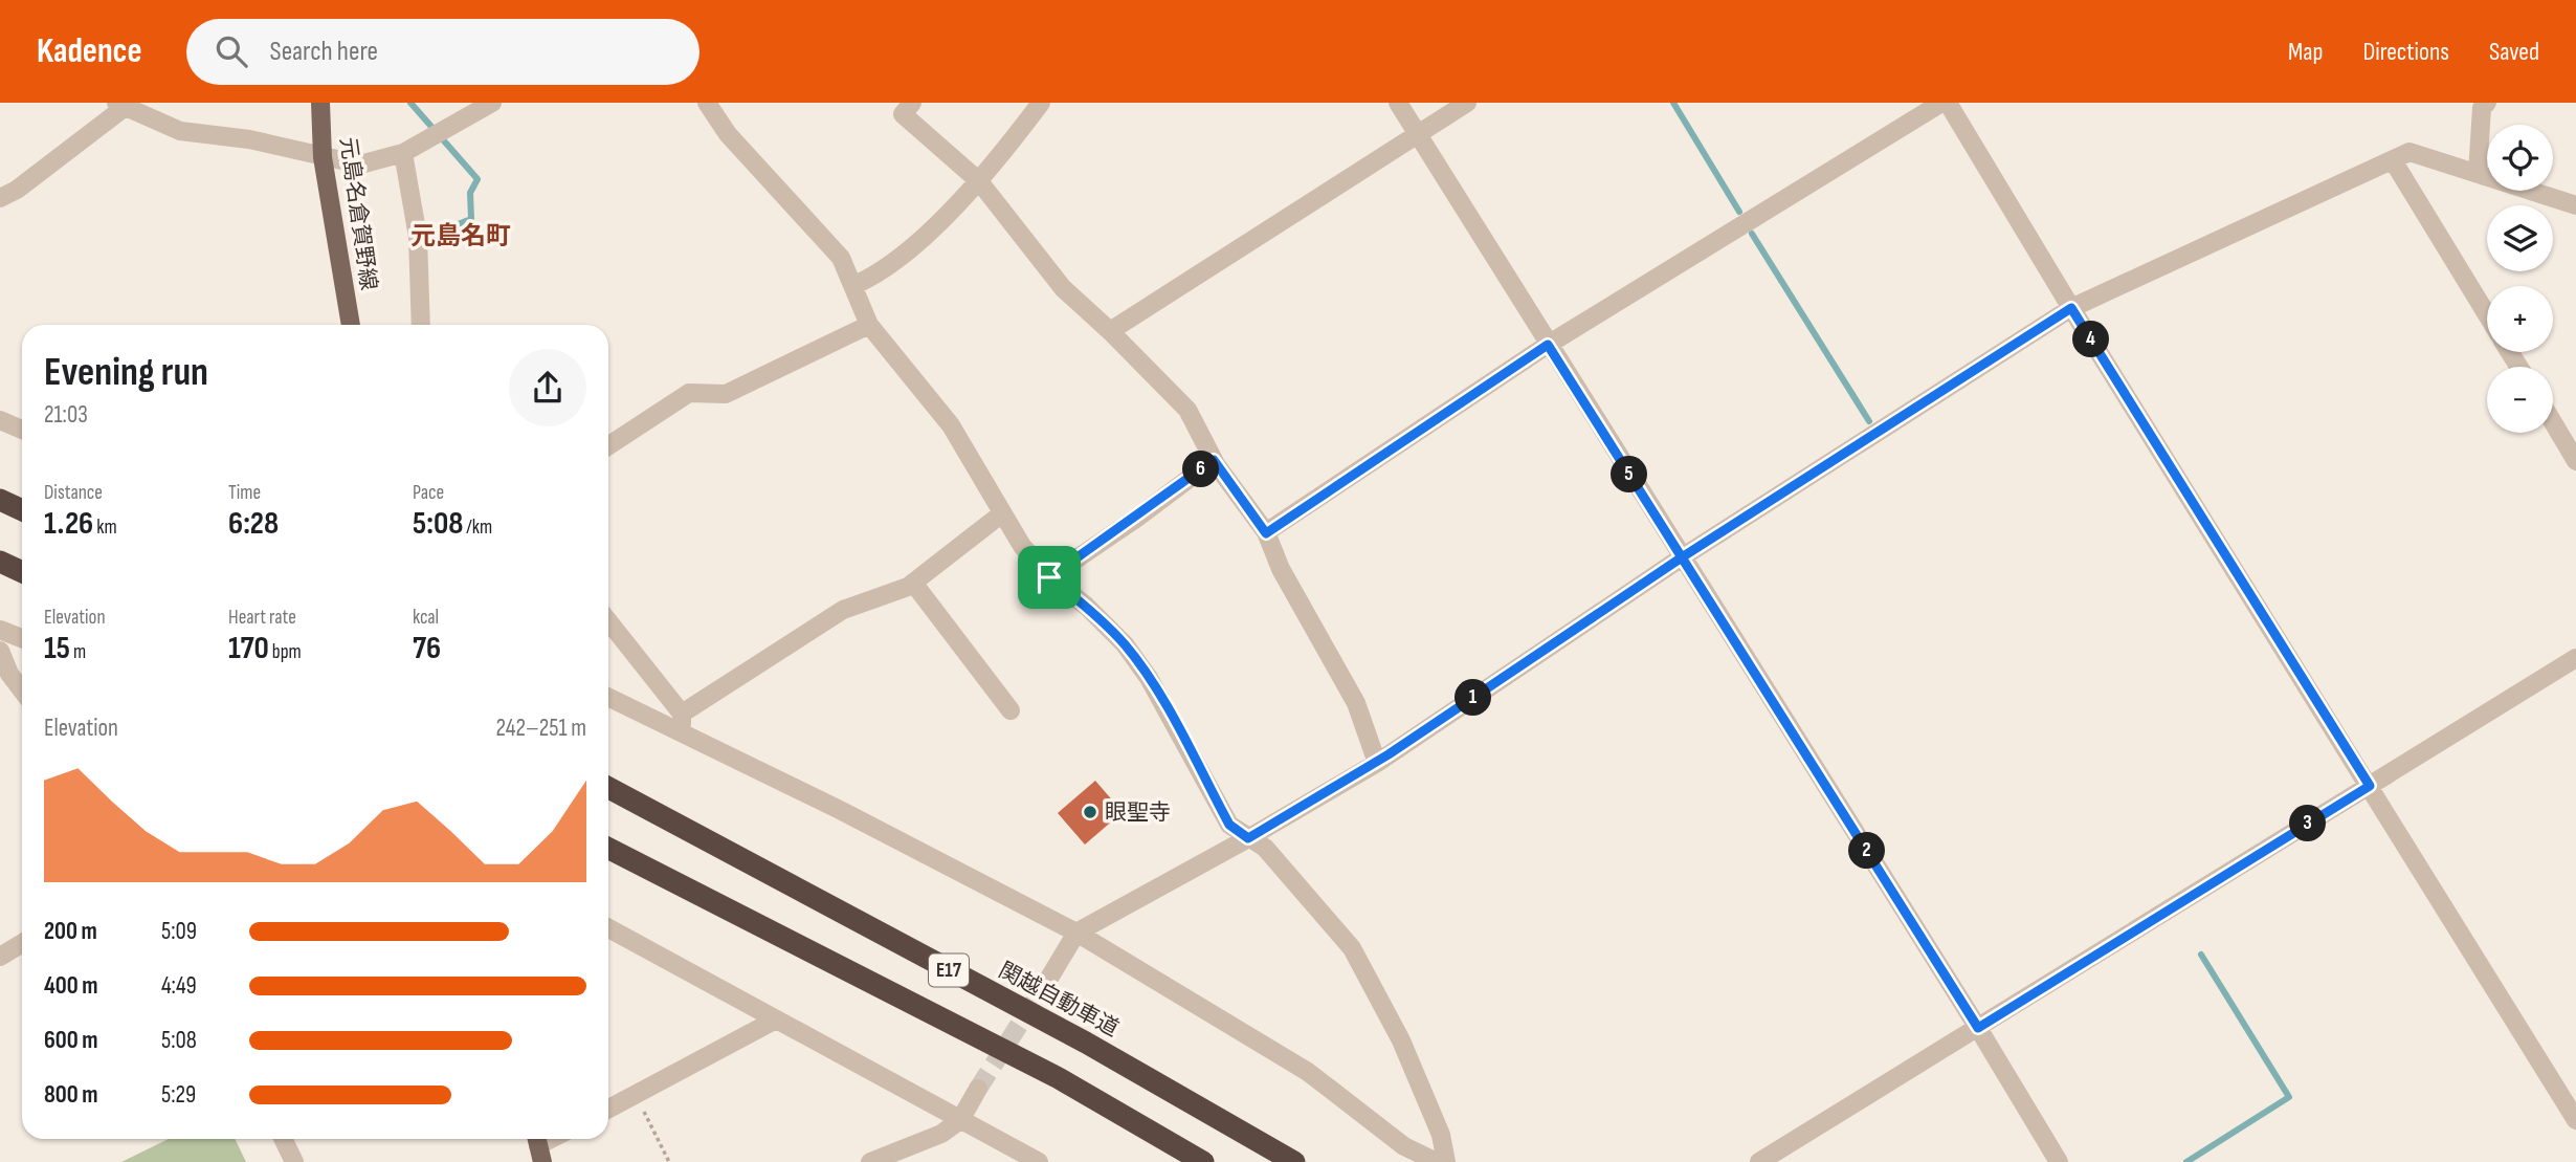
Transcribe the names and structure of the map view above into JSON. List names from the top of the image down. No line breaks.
{"streets":{"highway":["E17","関越自動車道"],"main road":["元島名倉賀野線"]},"districts":["元島名町"],"places":["眼聖寺"],"page":{"header":"Kadence","search":"Search here","nav":["Map","Directions","Saved"],"map_buttons":["+","−"],"pins":["4","6","5","1","3","2"],"heading":["Evening run","21:03"],"stats":[["Distance","1.26 km"],["Time","6:28"],["Pace","5:08 /km"],["Elevation","15 m"],["Heart rate","170 bpm"],["kcal","76"]],"chart":["Elevation","242–251 m"],"list":[{"name":"200 m","note":"5:09"},{"name":"400 m","note":"4:49"},{"name":"600 m","note":"5:08"},{"name":"800 m","note":"5:29"}]}}
